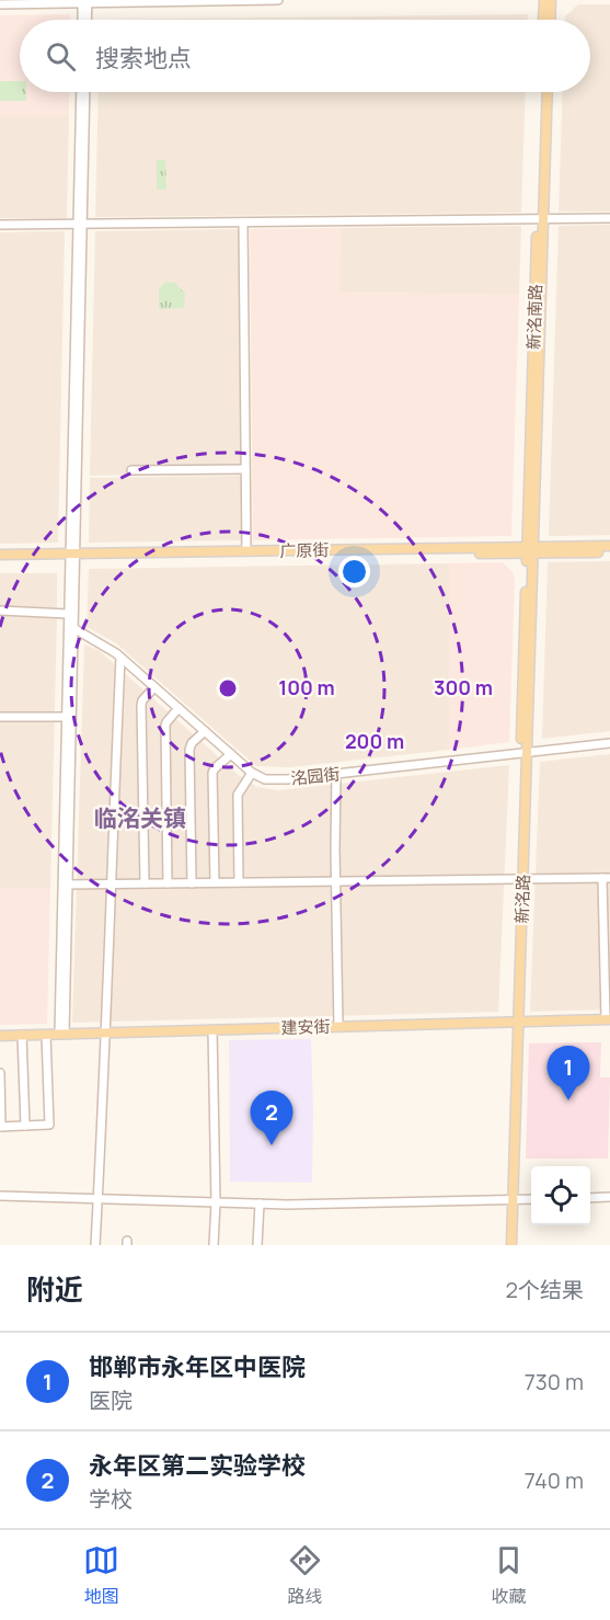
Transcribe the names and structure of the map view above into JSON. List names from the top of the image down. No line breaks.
{"streets":{"main road":["新洺南路","广原街","新洺路","建安街"],"street":["洺园街"]},"crossings":[["新洺南路","广原街"],["新洺南路","新洺路"],["广原街","新洺路"],["洺园街","新洺路"],["新洺路","建安街"]],"districts":["临洺关镇"],"page":{"search":"搜索地点","pins":["1","2"],"heading":["附近","2个结果"],"list":[{"mark":"1","name":"邯郸市永年区中医院","note":"医院","value":"730 m"},{"mark":"2","name":"永年区第二实验学校","note":"学校","value":"740 m"}],"nav":["地图","路线","收藏"]},"rings":["100 m","300 m","200 m"]}
